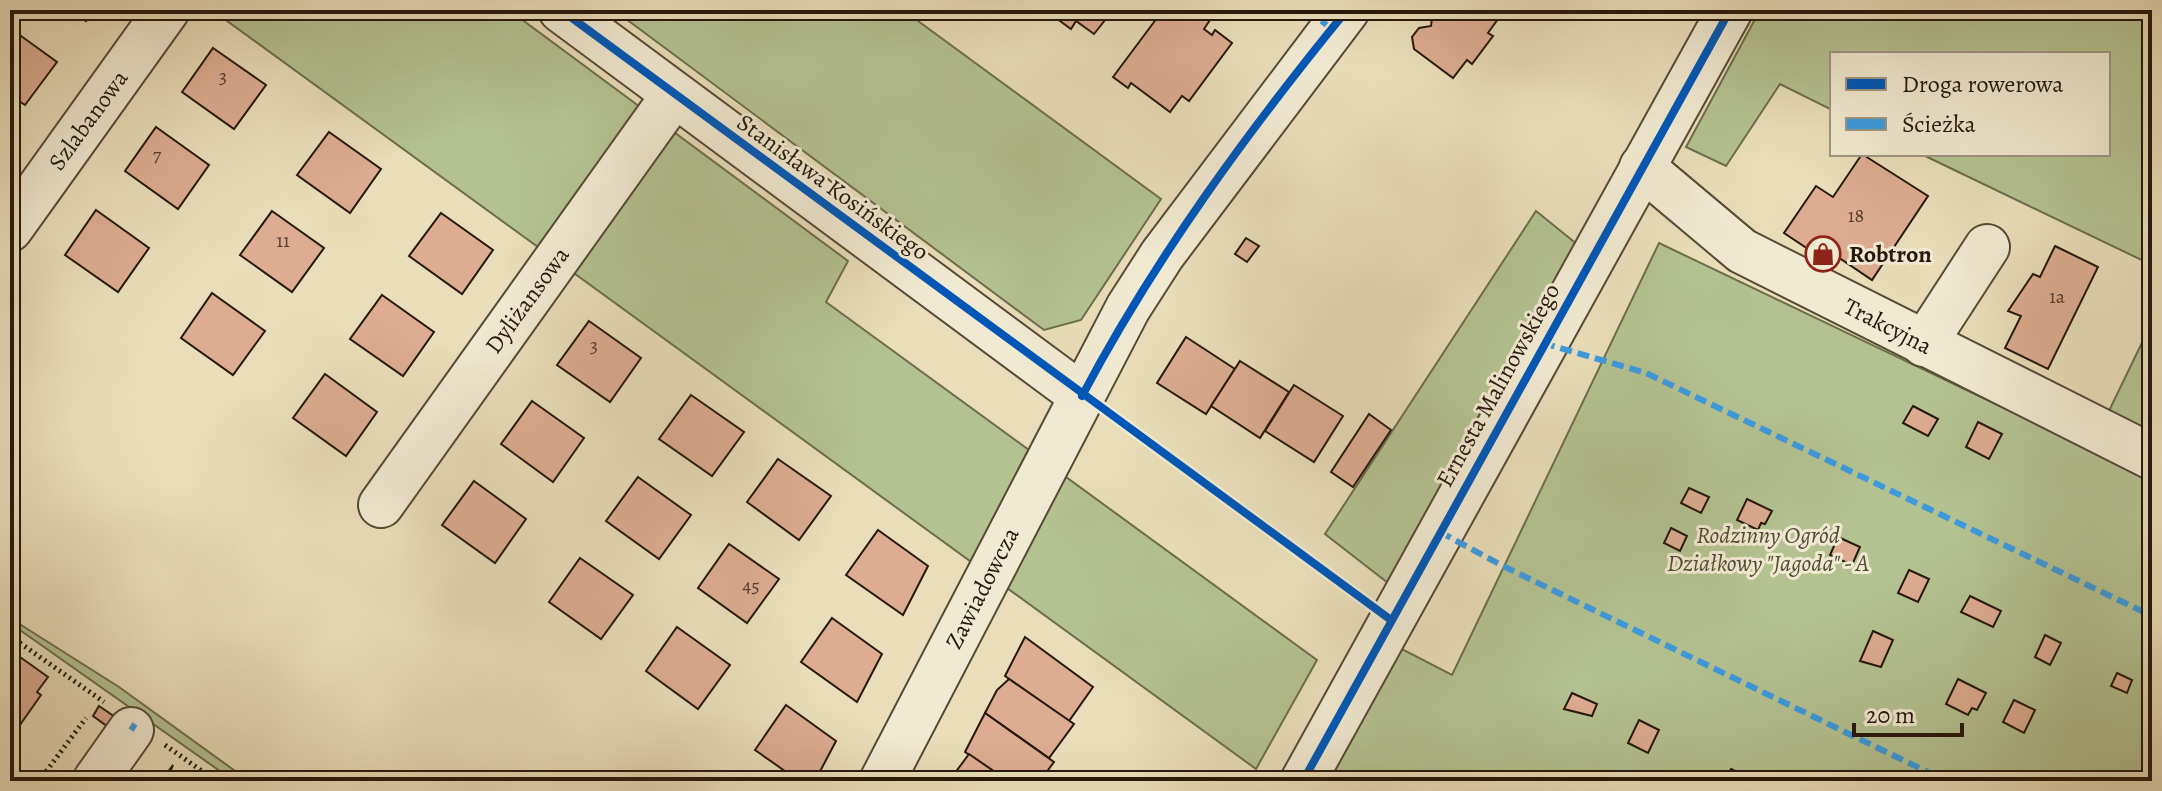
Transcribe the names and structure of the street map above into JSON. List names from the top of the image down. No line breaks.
{"streets":{"street":["Szlabanowa","Stanisława Kosińskiego","Dyliżansowa","Trakcyjna","Ernesta Malinowskiego","Zawiadowcza"]},"crossings":[["Stanisława Kosińskiego","Dyliżansowa"],["Stanisława Kosińskiego","Zawiadowcza"],["Trakcyjna","Ernesta Malinowskiego"]],"parks":["Rodzinny Ogród Działkowy \"Jagoda\" - A"],"places":{"shop":["Robtron"]},"house_numbers":["3","7","18","11","1a","3","45"],"legend":["Droga rowerowa","Ścieżka"],"scale_bar":"20 m"}
